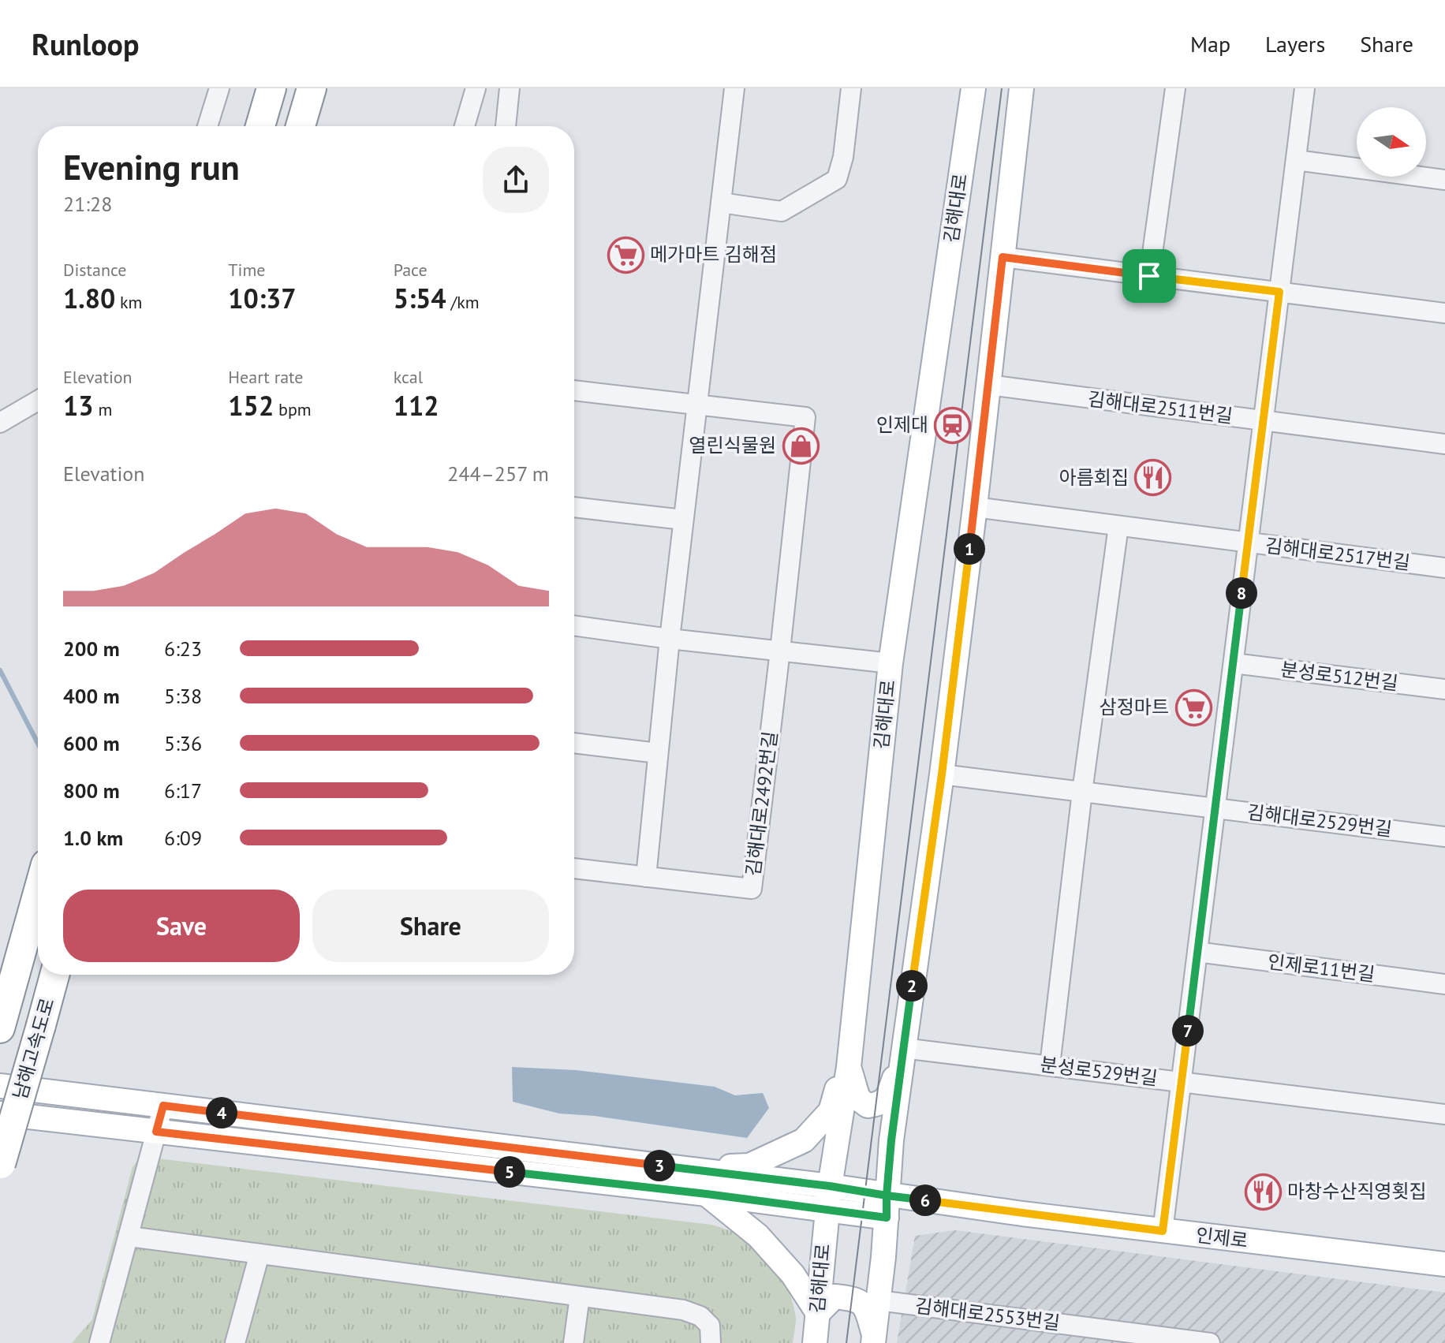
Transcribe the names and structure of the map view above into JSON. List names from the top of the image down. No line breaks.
{"streets":{"highway":["남해고속도로"],"main road":["김해대로","인제로"],"street":["김해대로2511번길","김해대로2517번길","분성로512번길","김해대로2492번길","김해대로2529번길","인제로11번길","분성로529번길","김해대로2553번길"]},"places":{"supermarket":["메가마트 김해점","삼정마트"],"station":["인제대"],"shop":["열린식물원"],"restaurant":["아름회집","마창수산직영횟집"]},"north":"right","page":{"header":"Runloop","nav":["Map","Layers","Share"],"heading":["Evening run","21:28"],"stats":[["Distance","1.80 km"],["Time","10:37"],["Pace","5:54 /km"],["Elevation","13 m"],["Heart rate","152 bpm"],["kcal","112"]],"chart":["Elevation","244–257 m"],"pins":["1","8","2","7","4","3","5","6"],"list":[{"name":"200 m","note":"6:23"},{"name":"400 m","note":"5:38"},{"name":"600 m","note":"5:36"},{"name":"800 m","note":"6:17"},{"name":"1.0 km","note":"6:09"}],"buttons":["Save","Share"]}}
